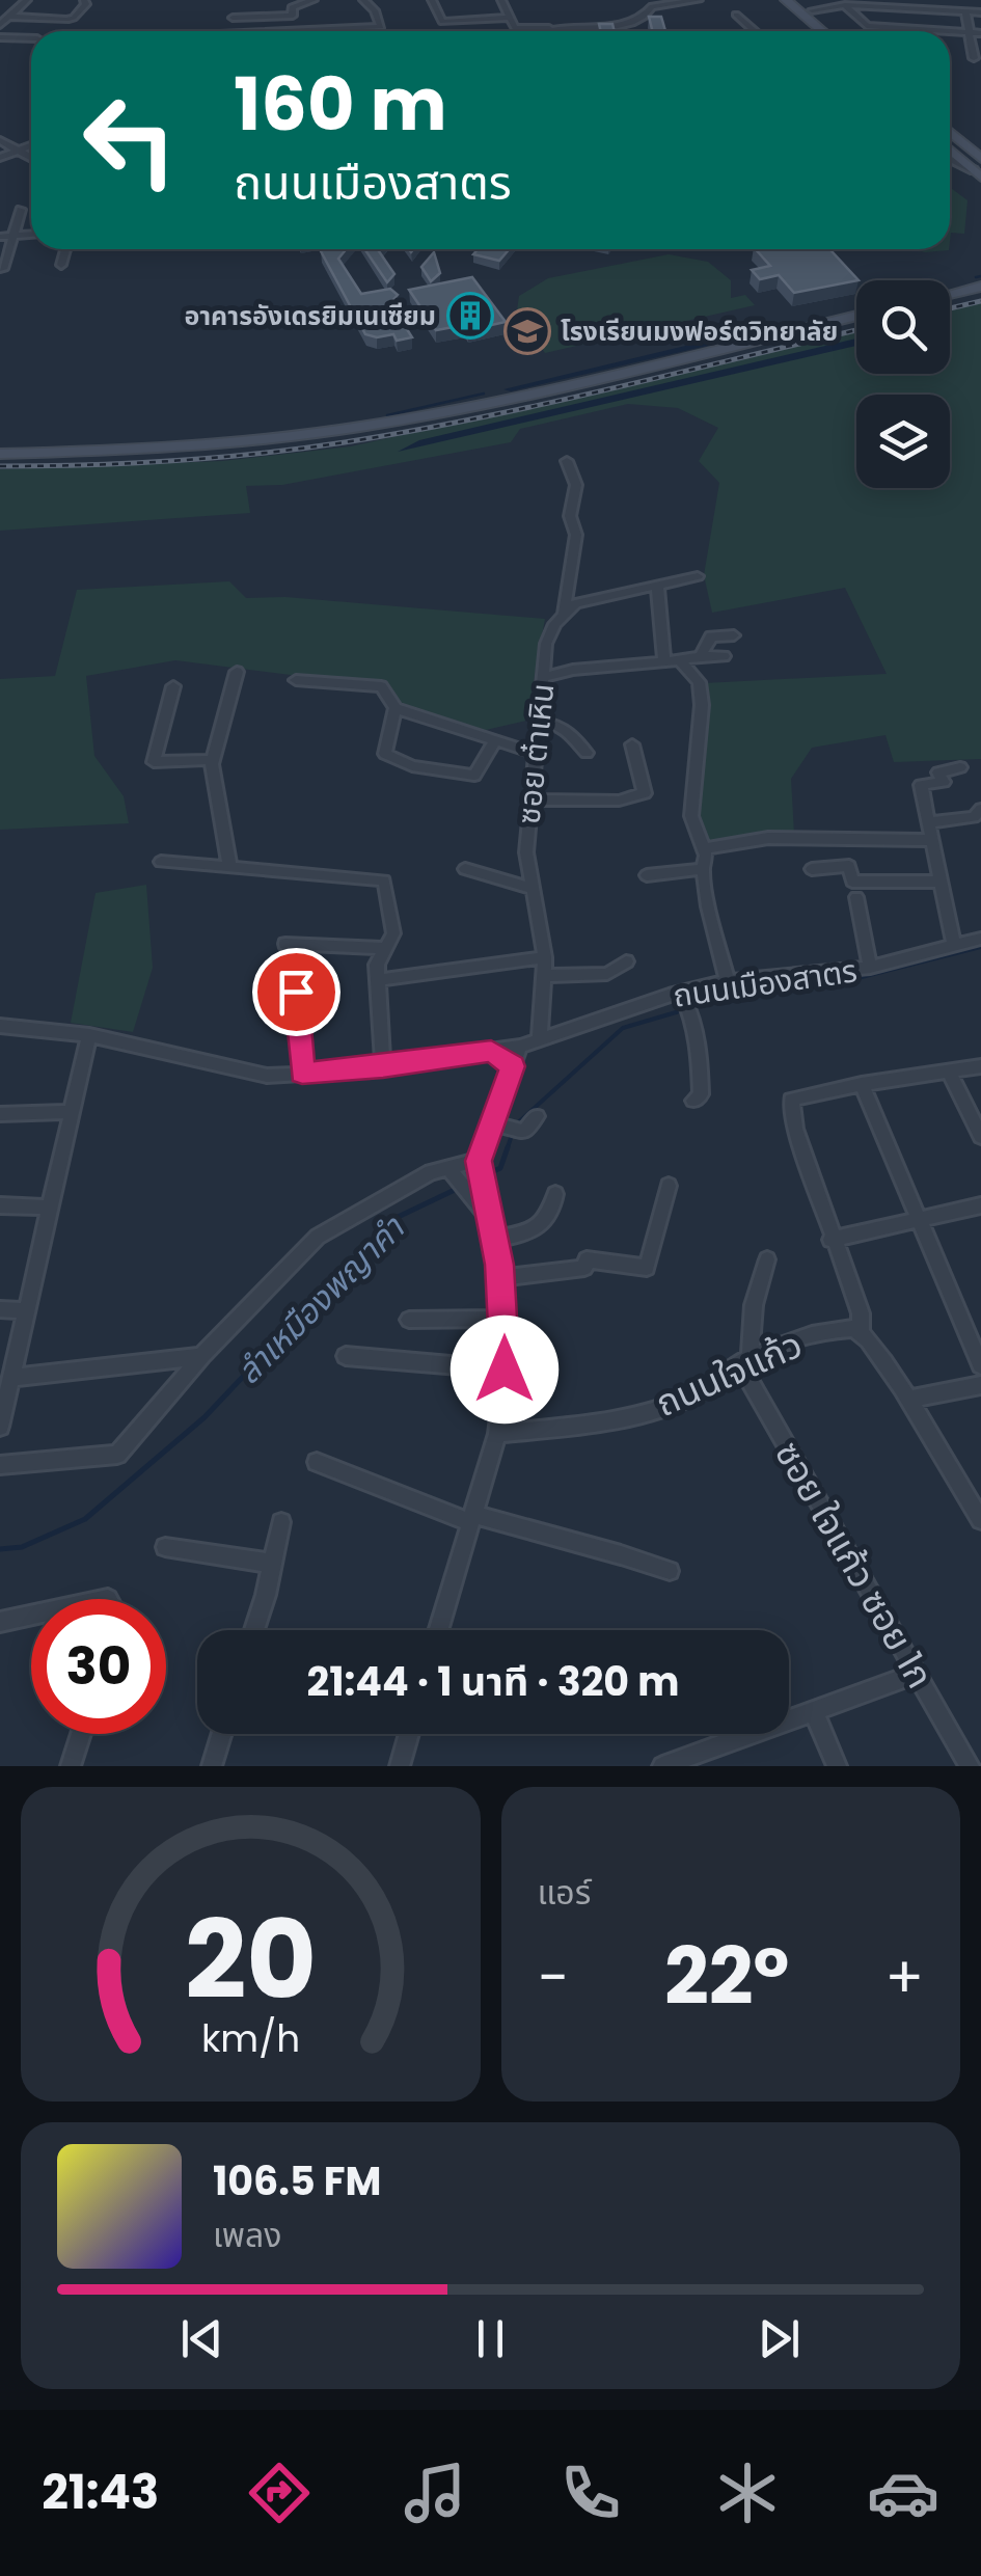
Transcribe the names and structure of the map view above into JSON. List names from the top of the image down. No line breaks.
{"streets":{"street":["ซอย ต๋าเหิน","ถนนเมืองสาตร","ถนนใจแก้ว","ซอย ใจแก้ว ซอย 1ก"]},"crossings":[["ซอย ต๋าเหิน","ถนนเมืองสาตร"],["ถนนใจแก้ว","ซอย ใจแก้ว ซอย 1ก"]],"water":["ลำเหมืองพญาคำ"],"places":{"building":["อาคารอังเดรยิมเนเซียม"],"school or university":["โรงเรียนมงฟอร์ตวิทยาลัย"]},"page":{"turn":["160 m","ถนนเมืองสาตร"],"limit":"30","trip":"21:44 · 1 นาที · 320 m","tile":"แอร์","heat":["−","22°","+"],"song":["106.5 FM","เพลง"],"tabs":"21:43","gauge":["20","km/h"]}}
